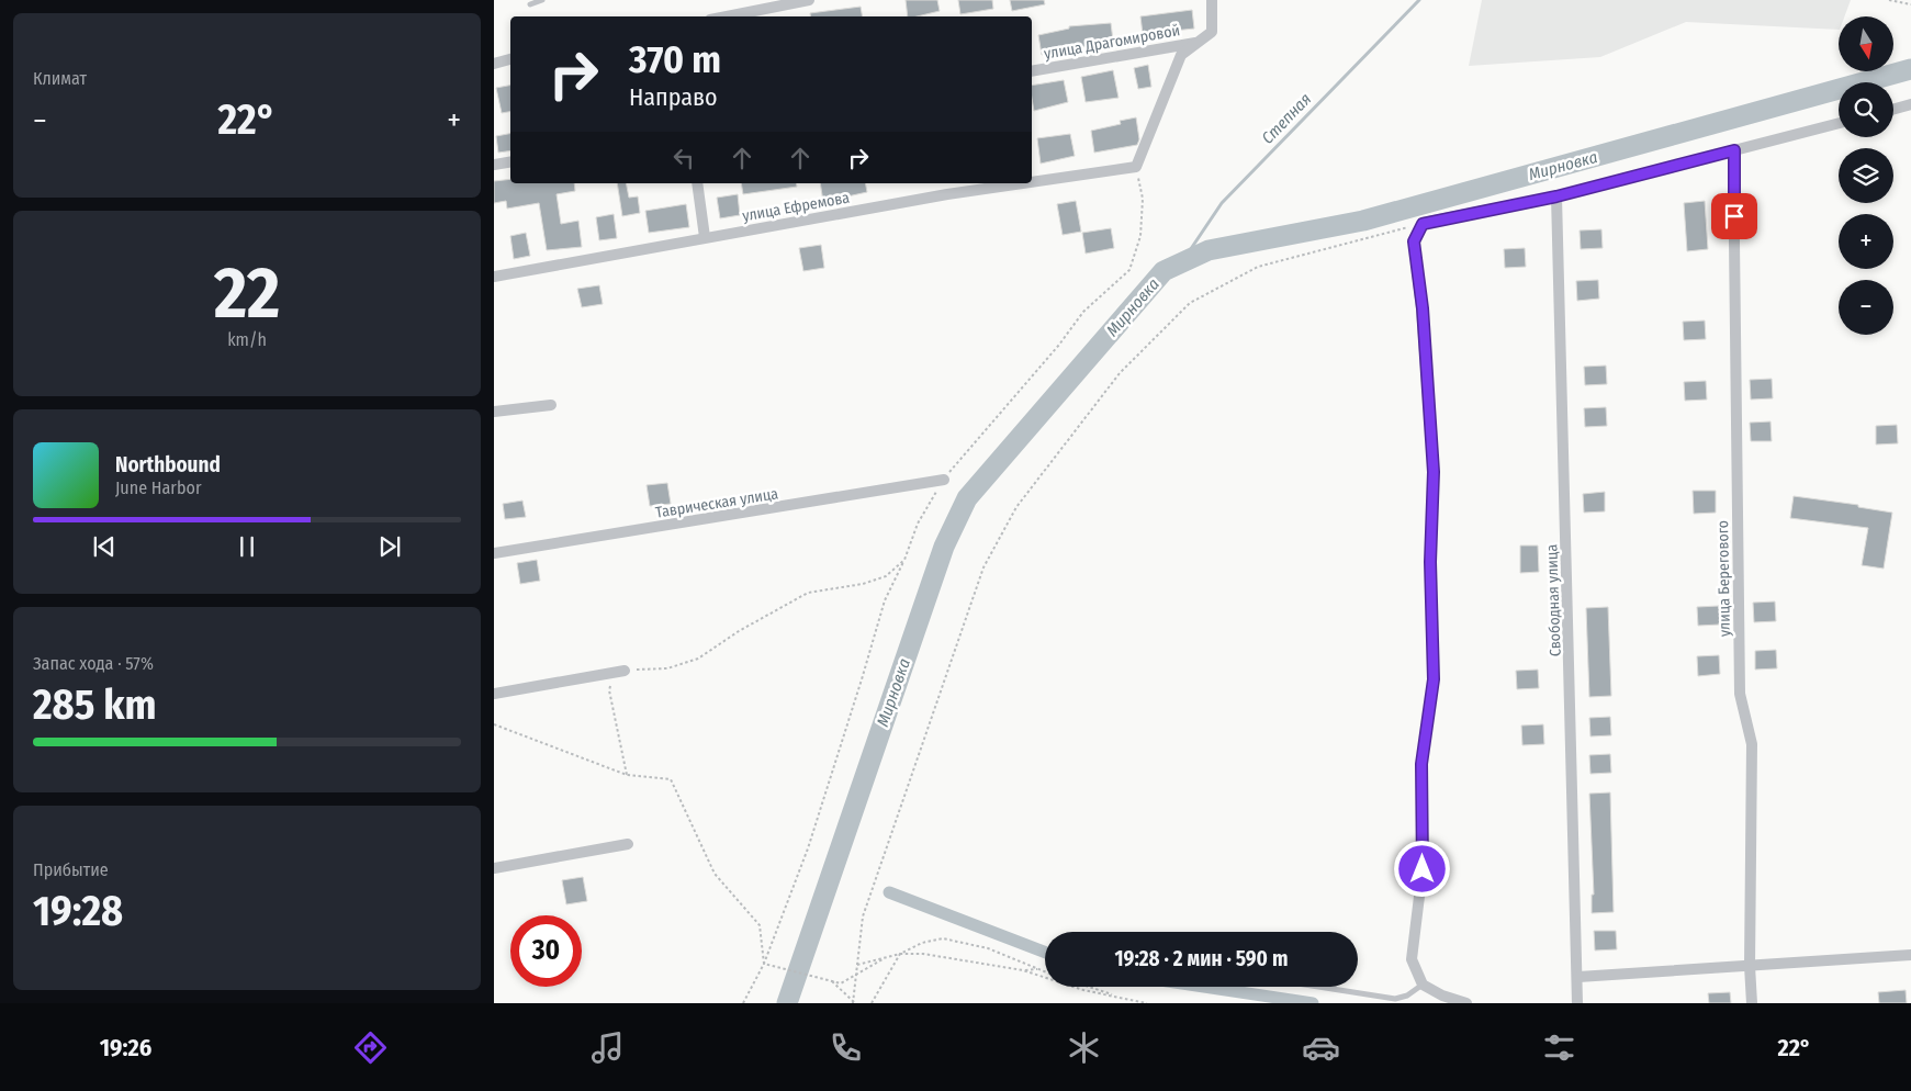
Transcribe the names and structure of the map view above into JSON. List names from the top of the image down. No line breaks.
{"streets":{"street":["улица Драгомировой","улица Ефремова","Таврическая улица","улица Берегового","Свободная улица"]},"crossings":[["улица Драгомировой","улица Ефремова"]],"water":["Степная","Мирновка"],"north":"bottom","page":{"tile":["Климат",["22","km/h"],["Запас хода · 57%","285 km"],["Прибытие","19:28"]],"map_buttons":["+","−"],"turn":["370 m","Направо"],"heat":["−","22°","+"],"song":["Northbound","June Harbor"],"limit":"30","trip":"19:28 · 2 мин · 590 m","tabs":["19:26","22°"]}}
